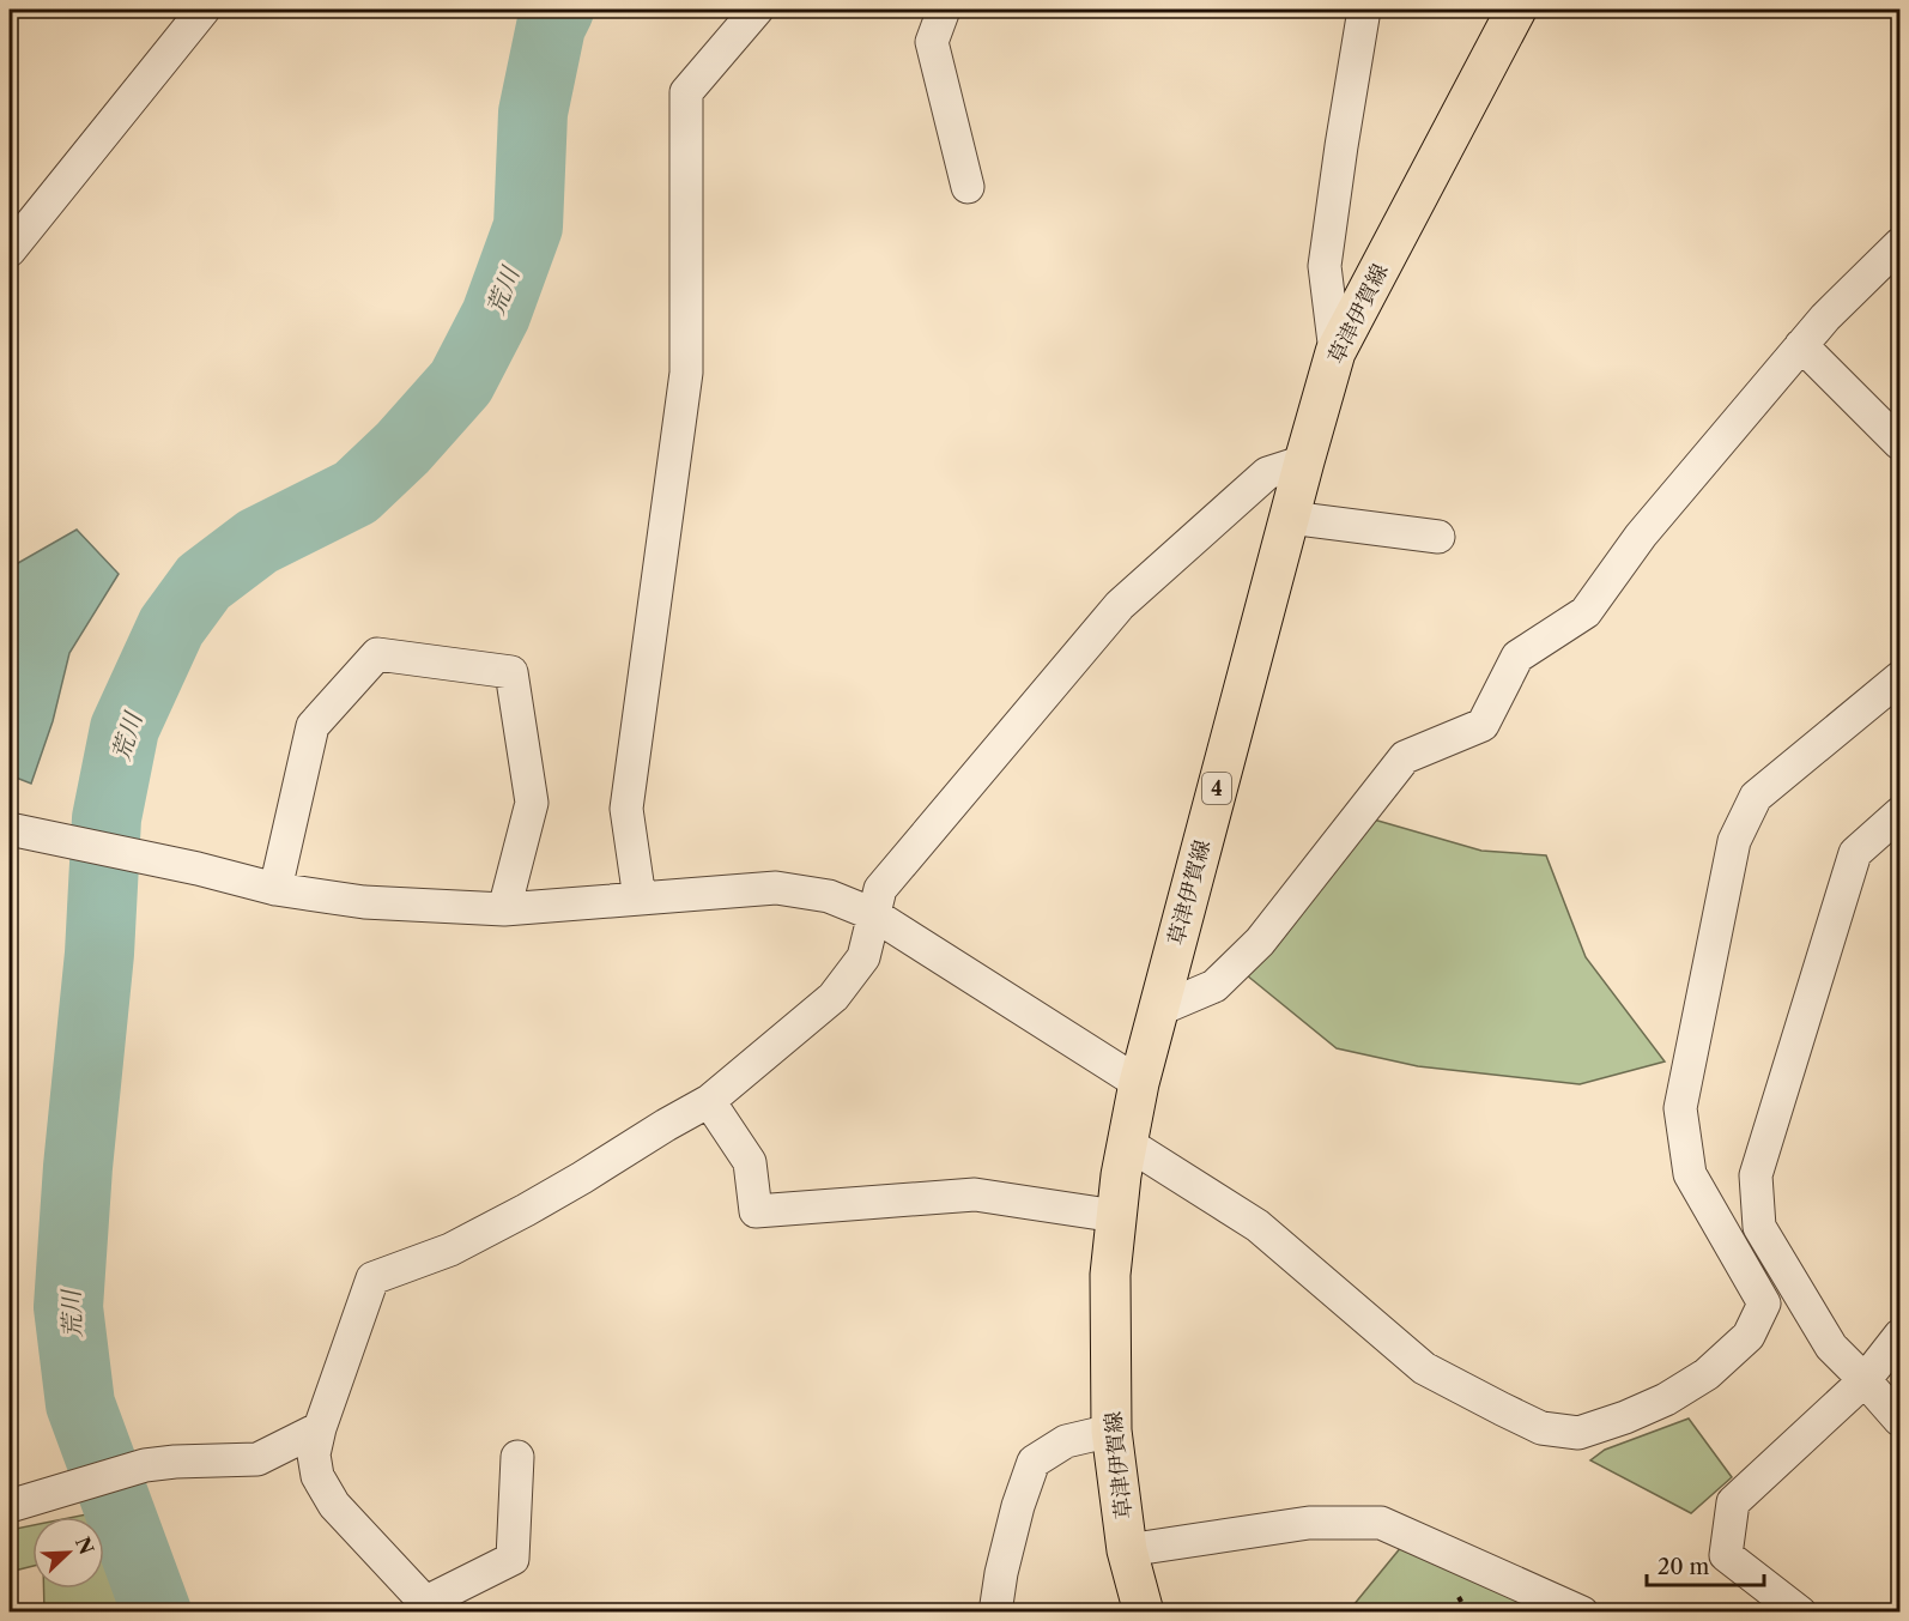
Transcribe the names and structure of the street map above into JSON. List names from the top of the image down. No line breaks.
{"streets":{"main road":["草津伊賀線","4"]},"water":["荒川"],"scale_bar":"20 m","north":"top right"}
